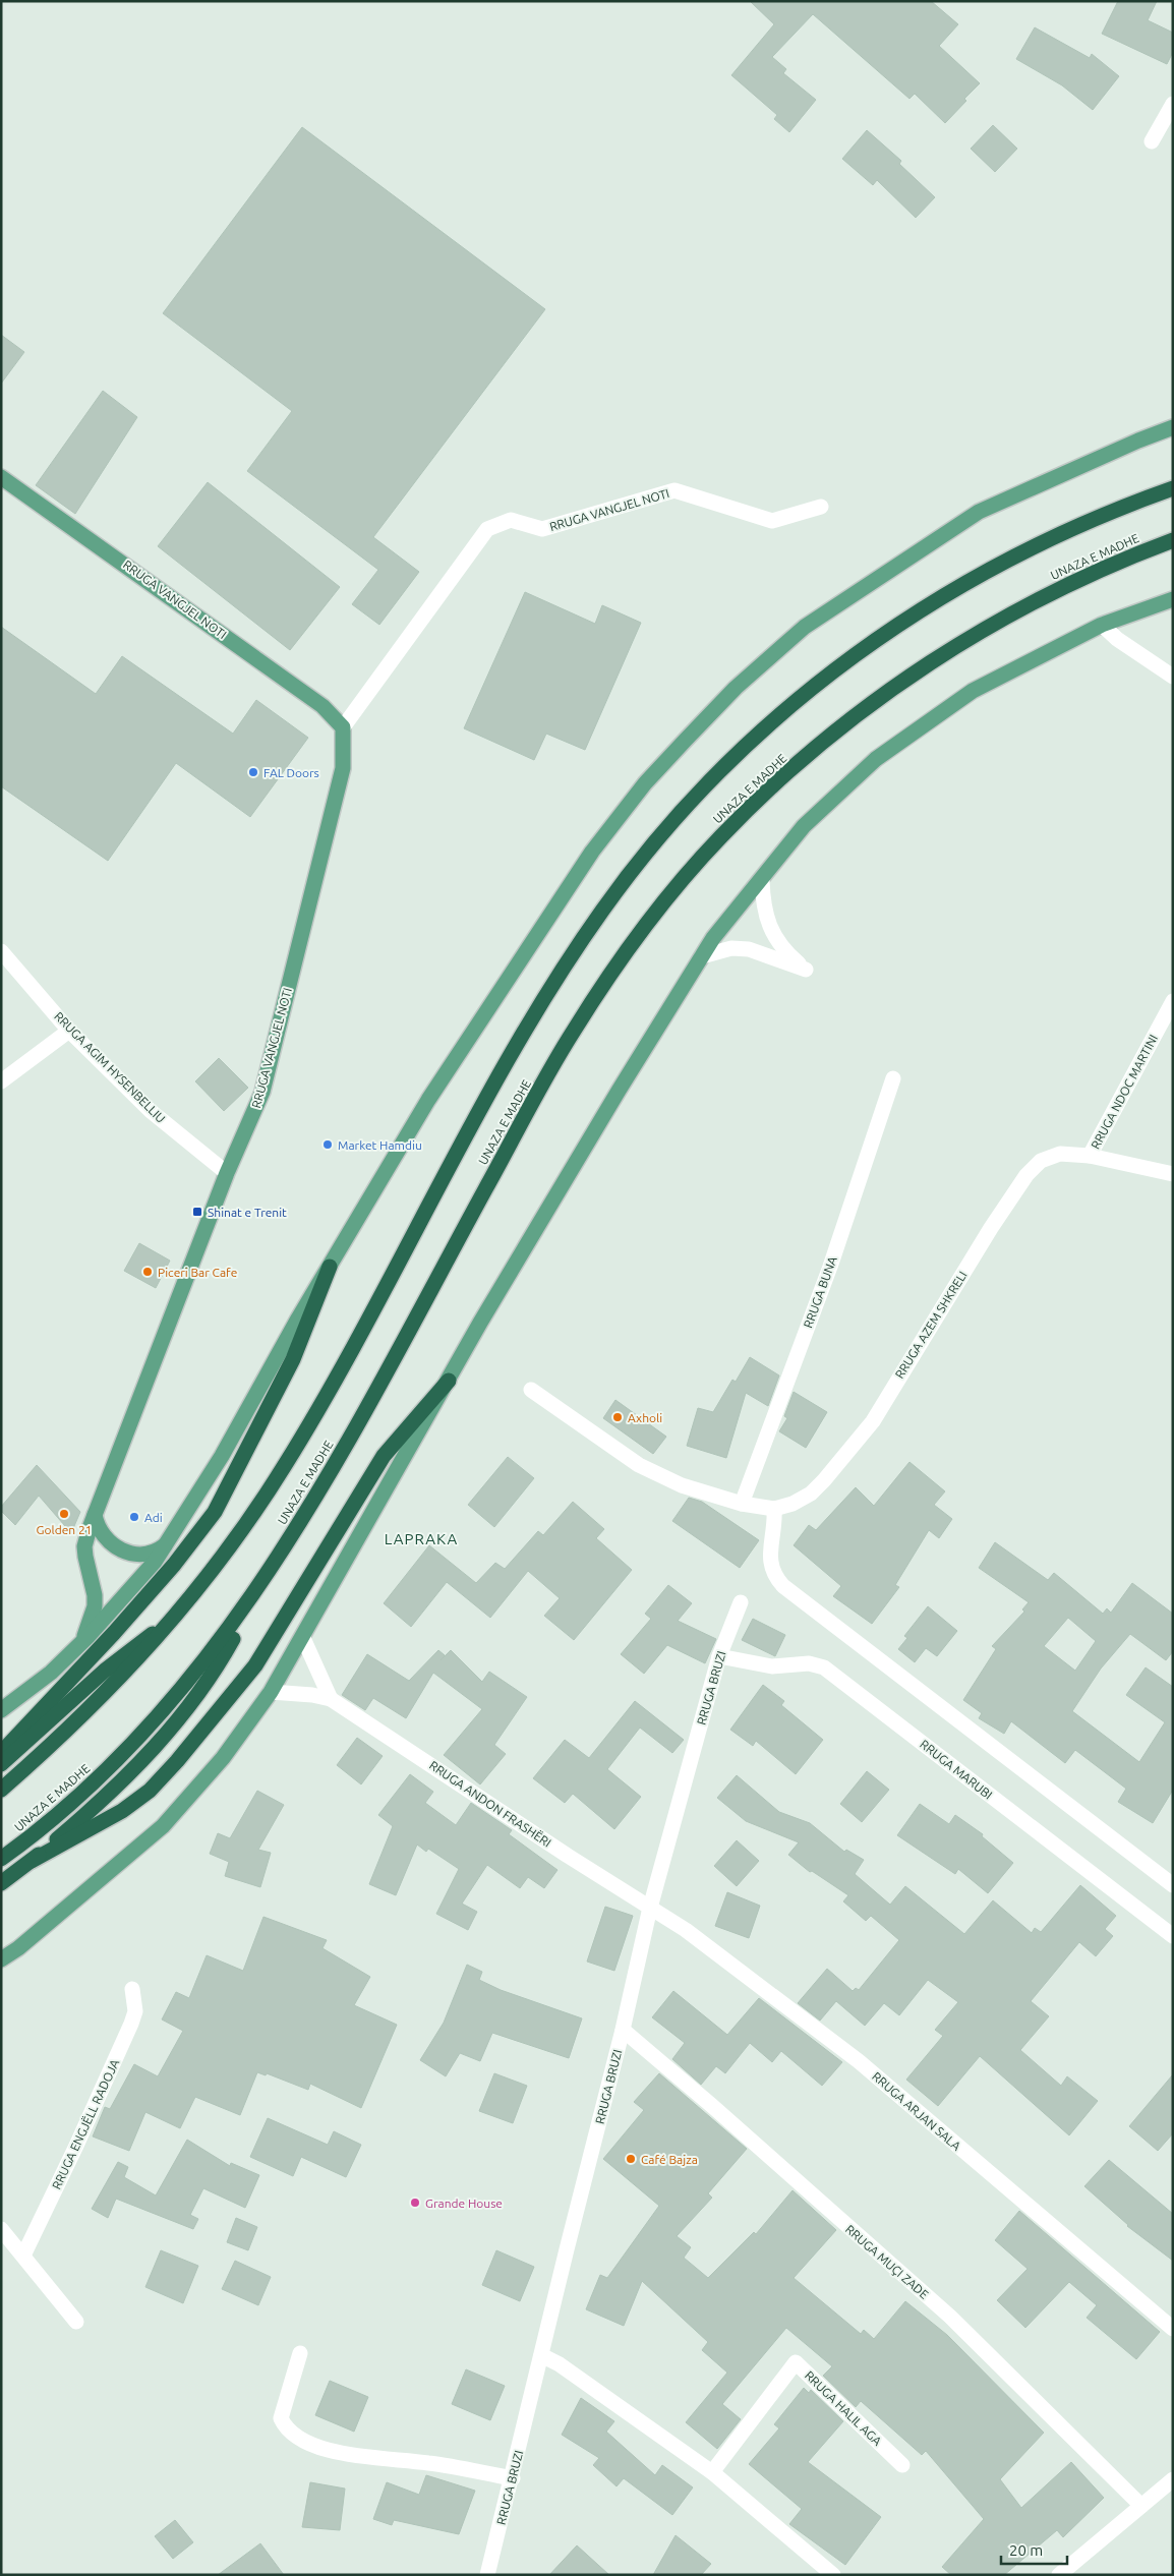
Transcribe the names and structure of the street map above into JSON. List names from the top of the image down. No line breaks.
{"streets":{"highway":["UNAZA E MADHE"],"main road":["RRUGA VANGJEL NOTI"],"street":["RRUGA AGIM HYSENBELLIU","RRUGA NDOC MARTINI","RRUGA BUNA","RRUGA AZEM SHKRELI","RRUGA BRUZI","RRUGA MARUBI","RRUGA ANDON FRASHËRI","RRUGA ARJAN SALA","RRUGA ENGJËLL RADOJA","RRUGA MUÇI ZADE","RRUGA HALIL AGA"]},"crossings":[["RRUGA VANGJEL NOTI","RRUGA AGIM HYSENBELLIU"],["RRUGA NDOC MARTINI","RRUGA AZEM SHKRELI"],["RRUGA BRUZI","RRUGA MARUBI"],["RRUGA BRUZI","RRUGA ANDON FRASHËRI"],["RRUGA BRUZI","RRUGA ARJAN SALA"],["RRUGA BRUZI","RRUGA MUÇI ZADE"],["RRUGA ANDON FRASHËRI","RRUGA ARJAN SALA"]],"districts":["LAPRAKA"],"places":{"other":["FAL Doors","Market Hamdiu","Piceri Bar Cafe","Axholi","Golden 21","Adi","Café Bajza","Grande House"],"transit":["Shinat e Trenit"]},"scale_bar":"20 m"}
